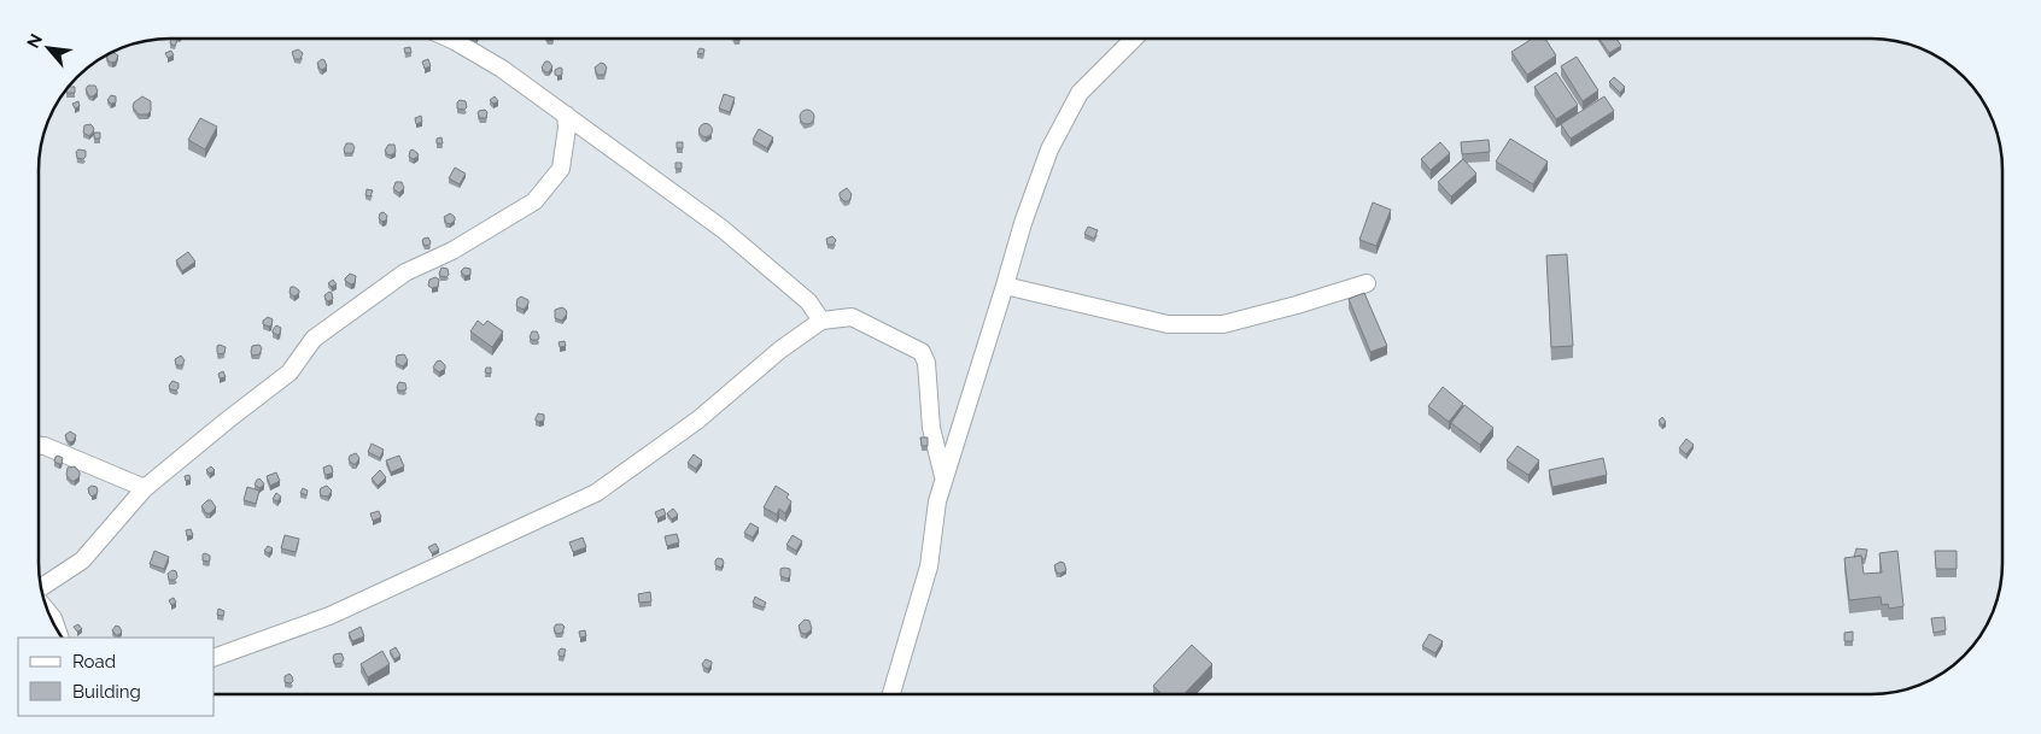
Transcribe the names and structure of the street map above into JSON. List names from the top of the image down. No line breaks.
{"legend":["Road","Building"],"north":"top left"}
